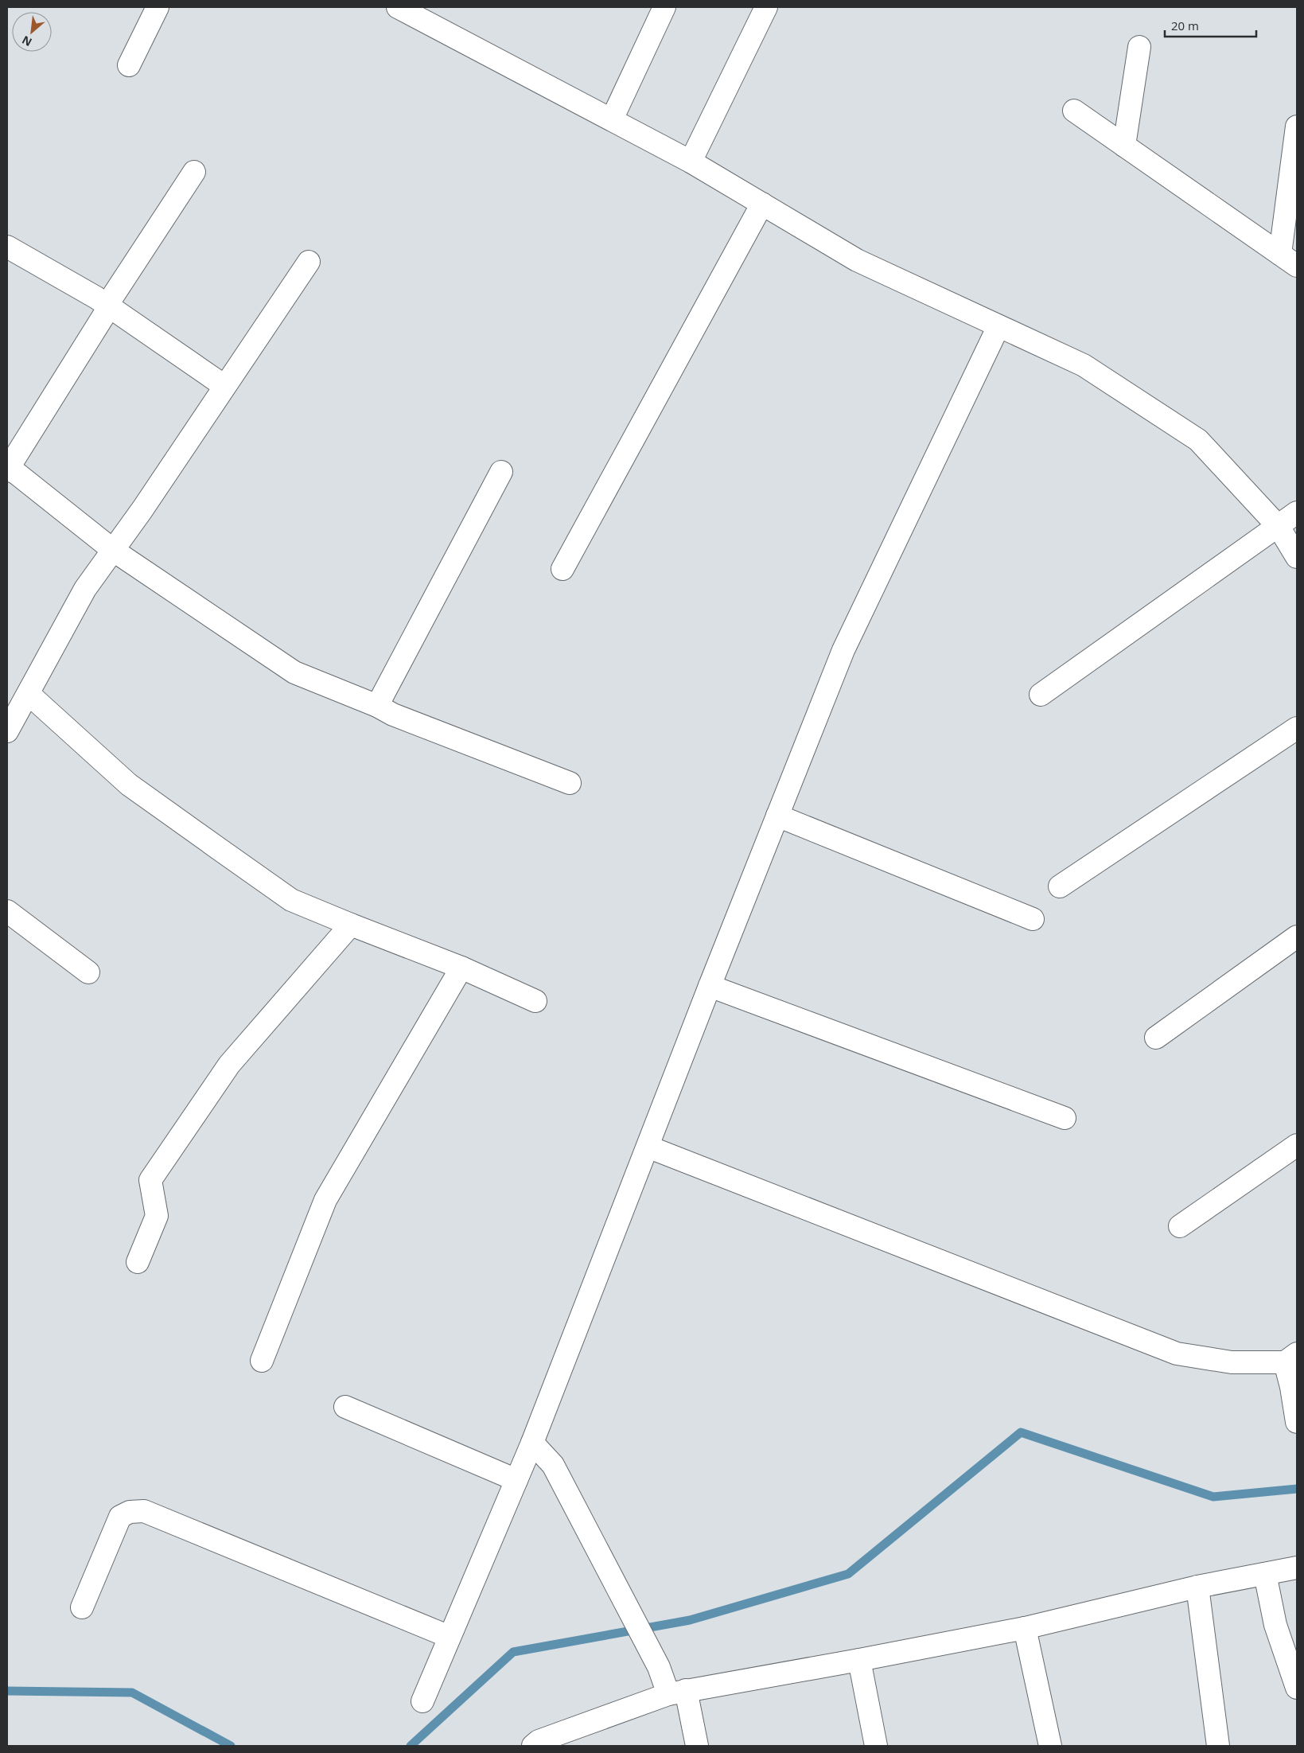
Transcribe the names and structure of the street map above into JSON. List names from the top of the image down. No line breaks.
{"scale_bar":"20 m","north":"bottom left"}
